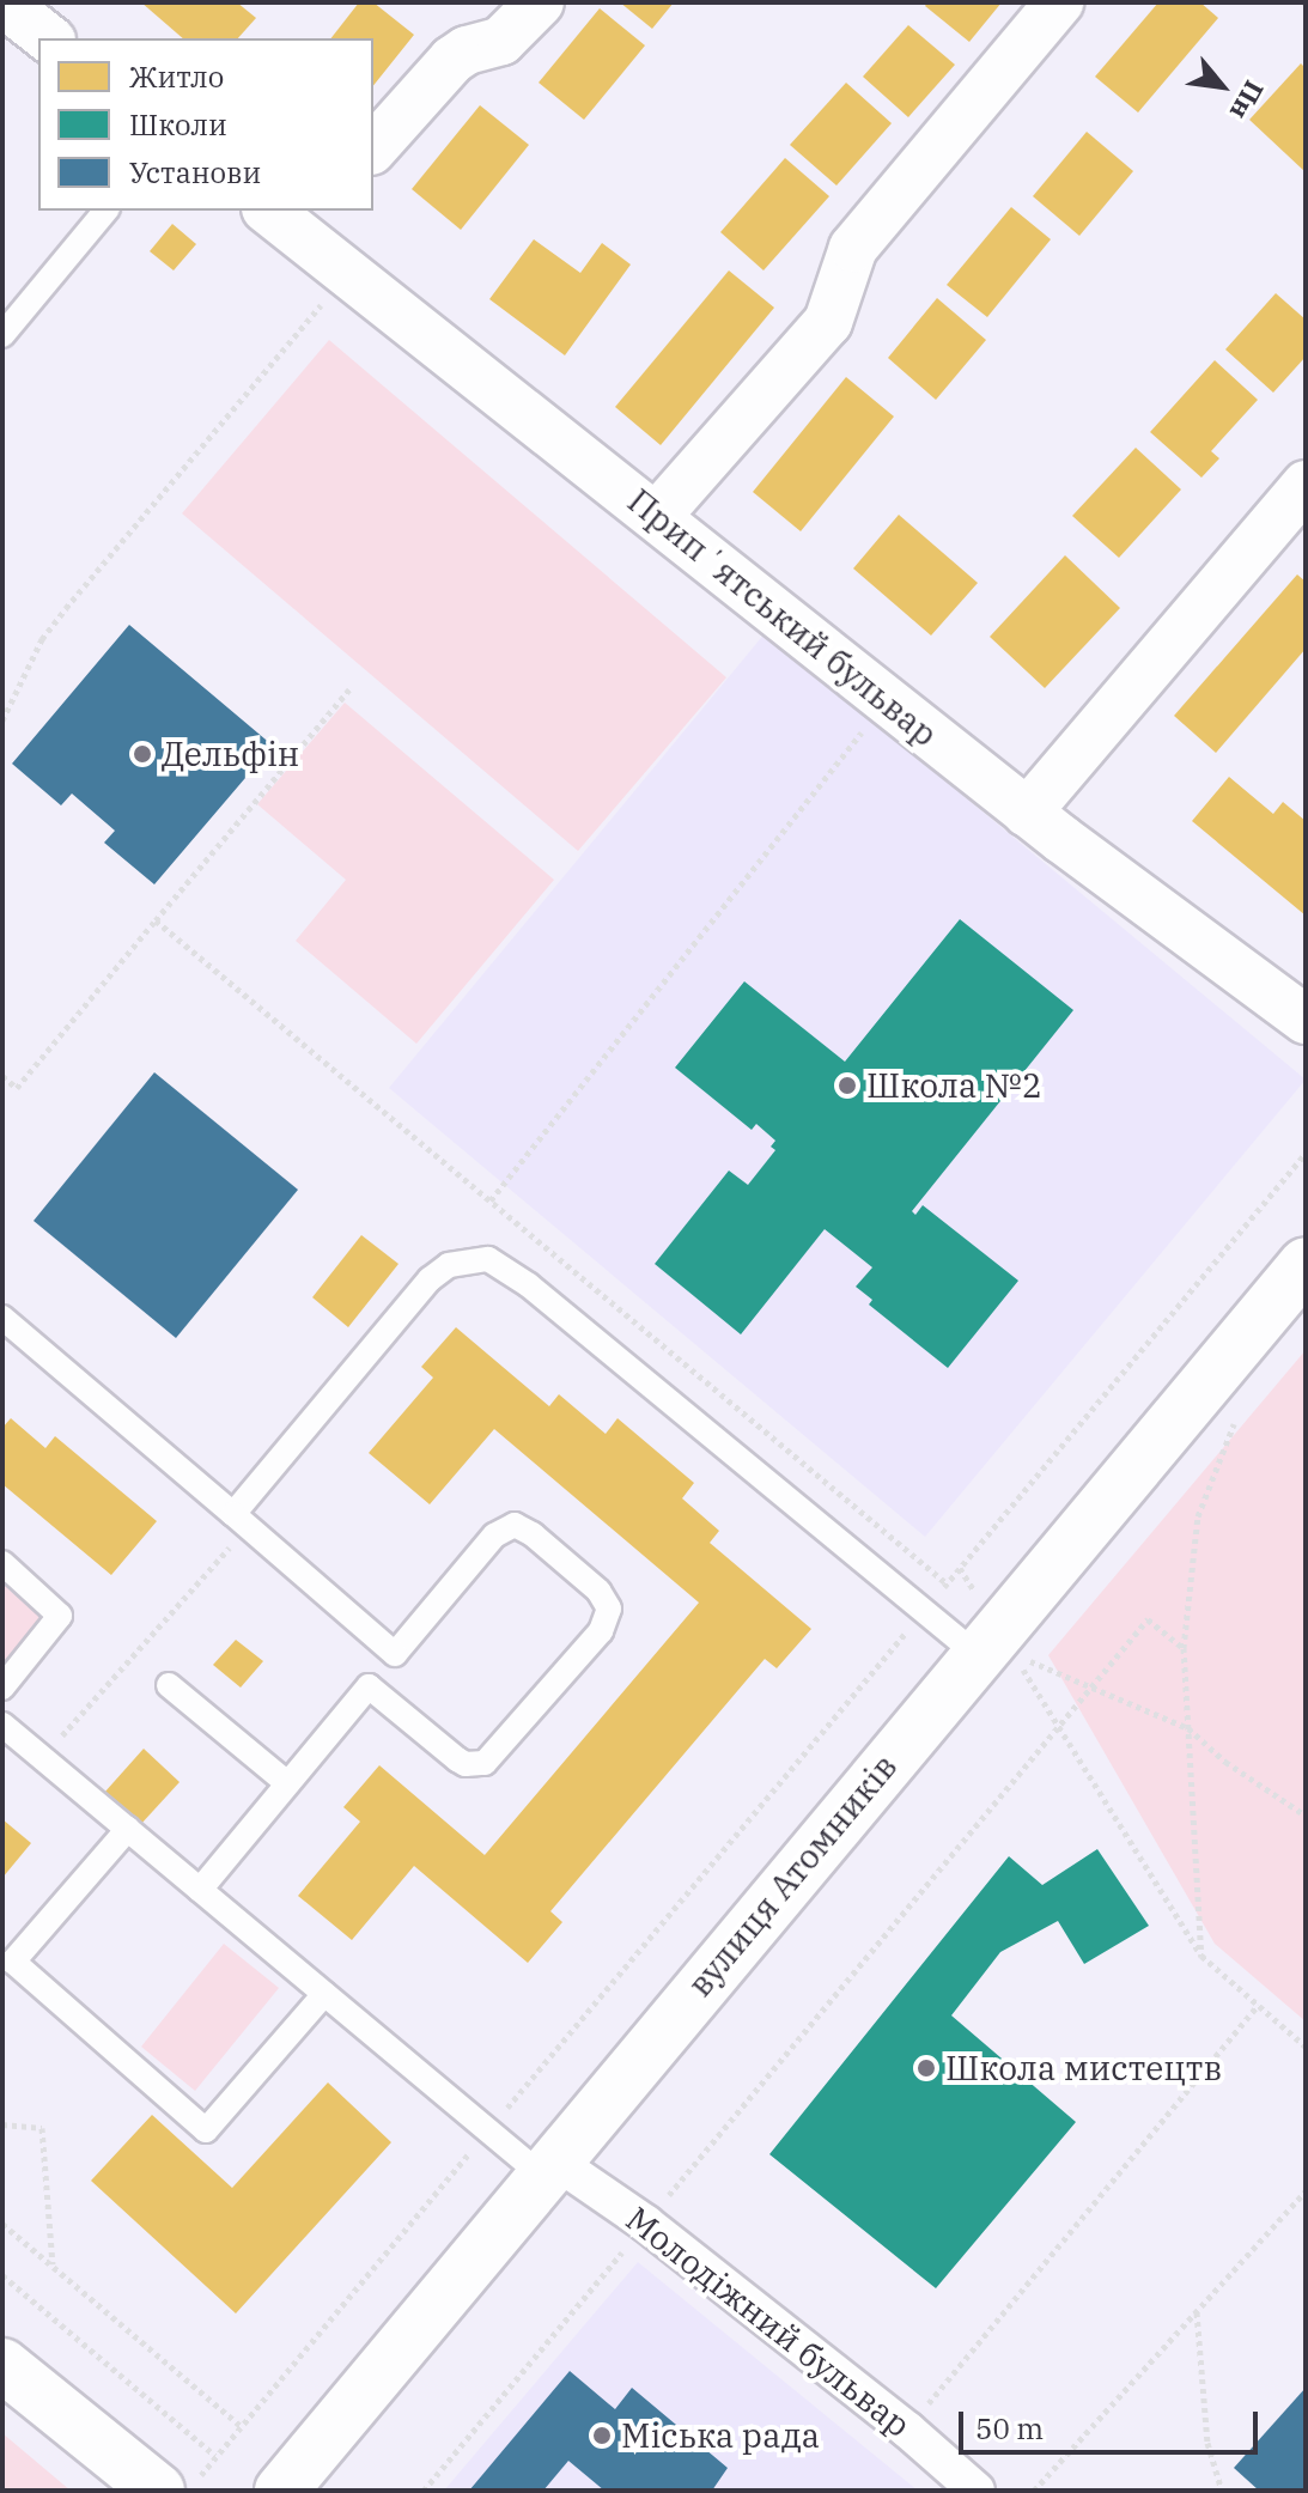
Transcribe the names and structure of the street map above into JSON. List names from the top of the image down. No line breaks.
{"streets":{"street":["Припʼятський бульвар","вулиця Атомників","Молодіжний бульвар"]},"crossings":[["вулиця Атомників","Молодіжний бульвар"]],"places":["Дельфін","Школа №2","Школа мистецтв","Міська рада"],"legend":["Житло","Школи","Установи"],"scale_bar":"50 m","north":"bottom right"}
